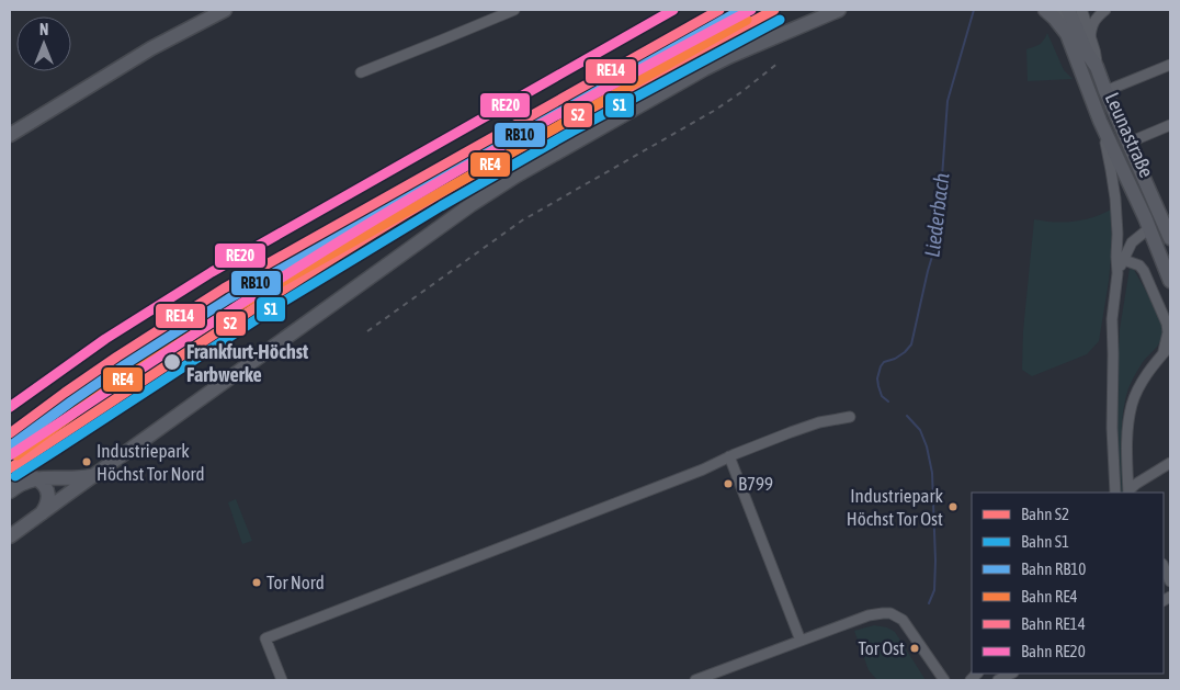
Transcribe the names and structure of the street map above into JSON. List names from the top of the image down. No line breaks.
{"streets":{"main road":["Leunastraße"]},"water":["Liederbach"],"places":["Frankfurt-Höchst Farbwerke","Industriepark Höchst Tor Nord","B799","Industriepark Höchst Tor Ost","Tor Nord","Tor Ost"],"lines":["rail line S2","rail line RB10","rail line RE14","rail line RE20","rail line S1","rail line RE4"],"legend":["Bahn S2","Bahn S1","Bahn RB10","Bahn RE4","Bahn RE14","Bahn RE20"],"north":"top"}
